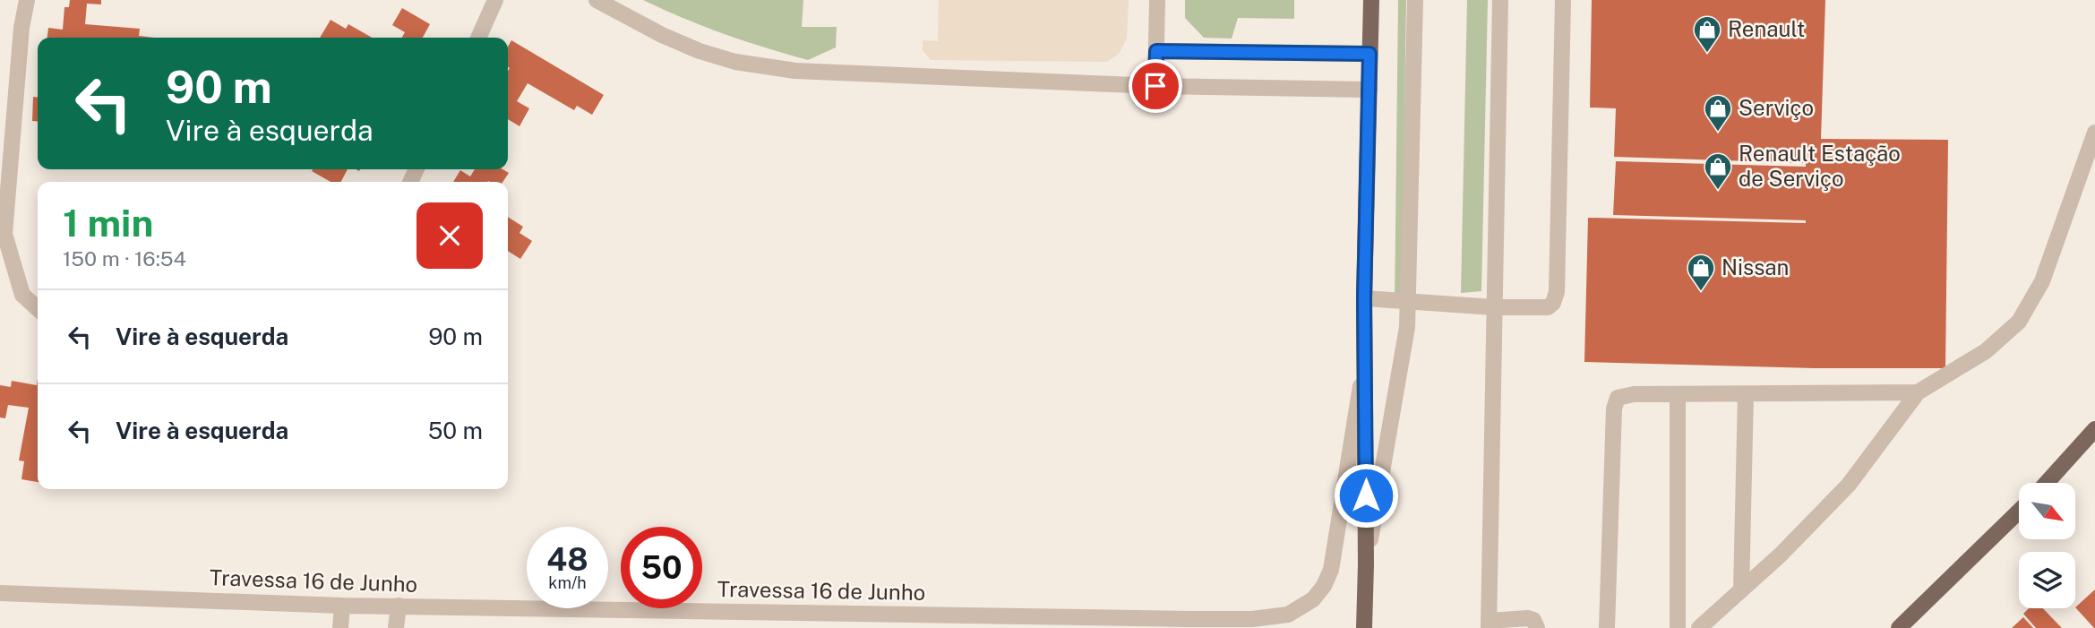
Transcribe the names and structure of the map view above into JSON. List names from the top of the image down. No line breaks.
{"streets":{"street":["Travessa 16 de Junho"]},"places":{"shop":["Renault","Serviço","Renault Estação de Serviço","Nissan"]},"north":"bottom right","page":{"turn":["90 m","Vire à esquerda"],"heading":["1 min","150 m · 16:54"],"list":[{"name":"Vire à esquerda","value":"90 m"},{"name":"Vire à esquerda","value":"50 m"}],"speed":"48 km/h","limit":"50"}}
